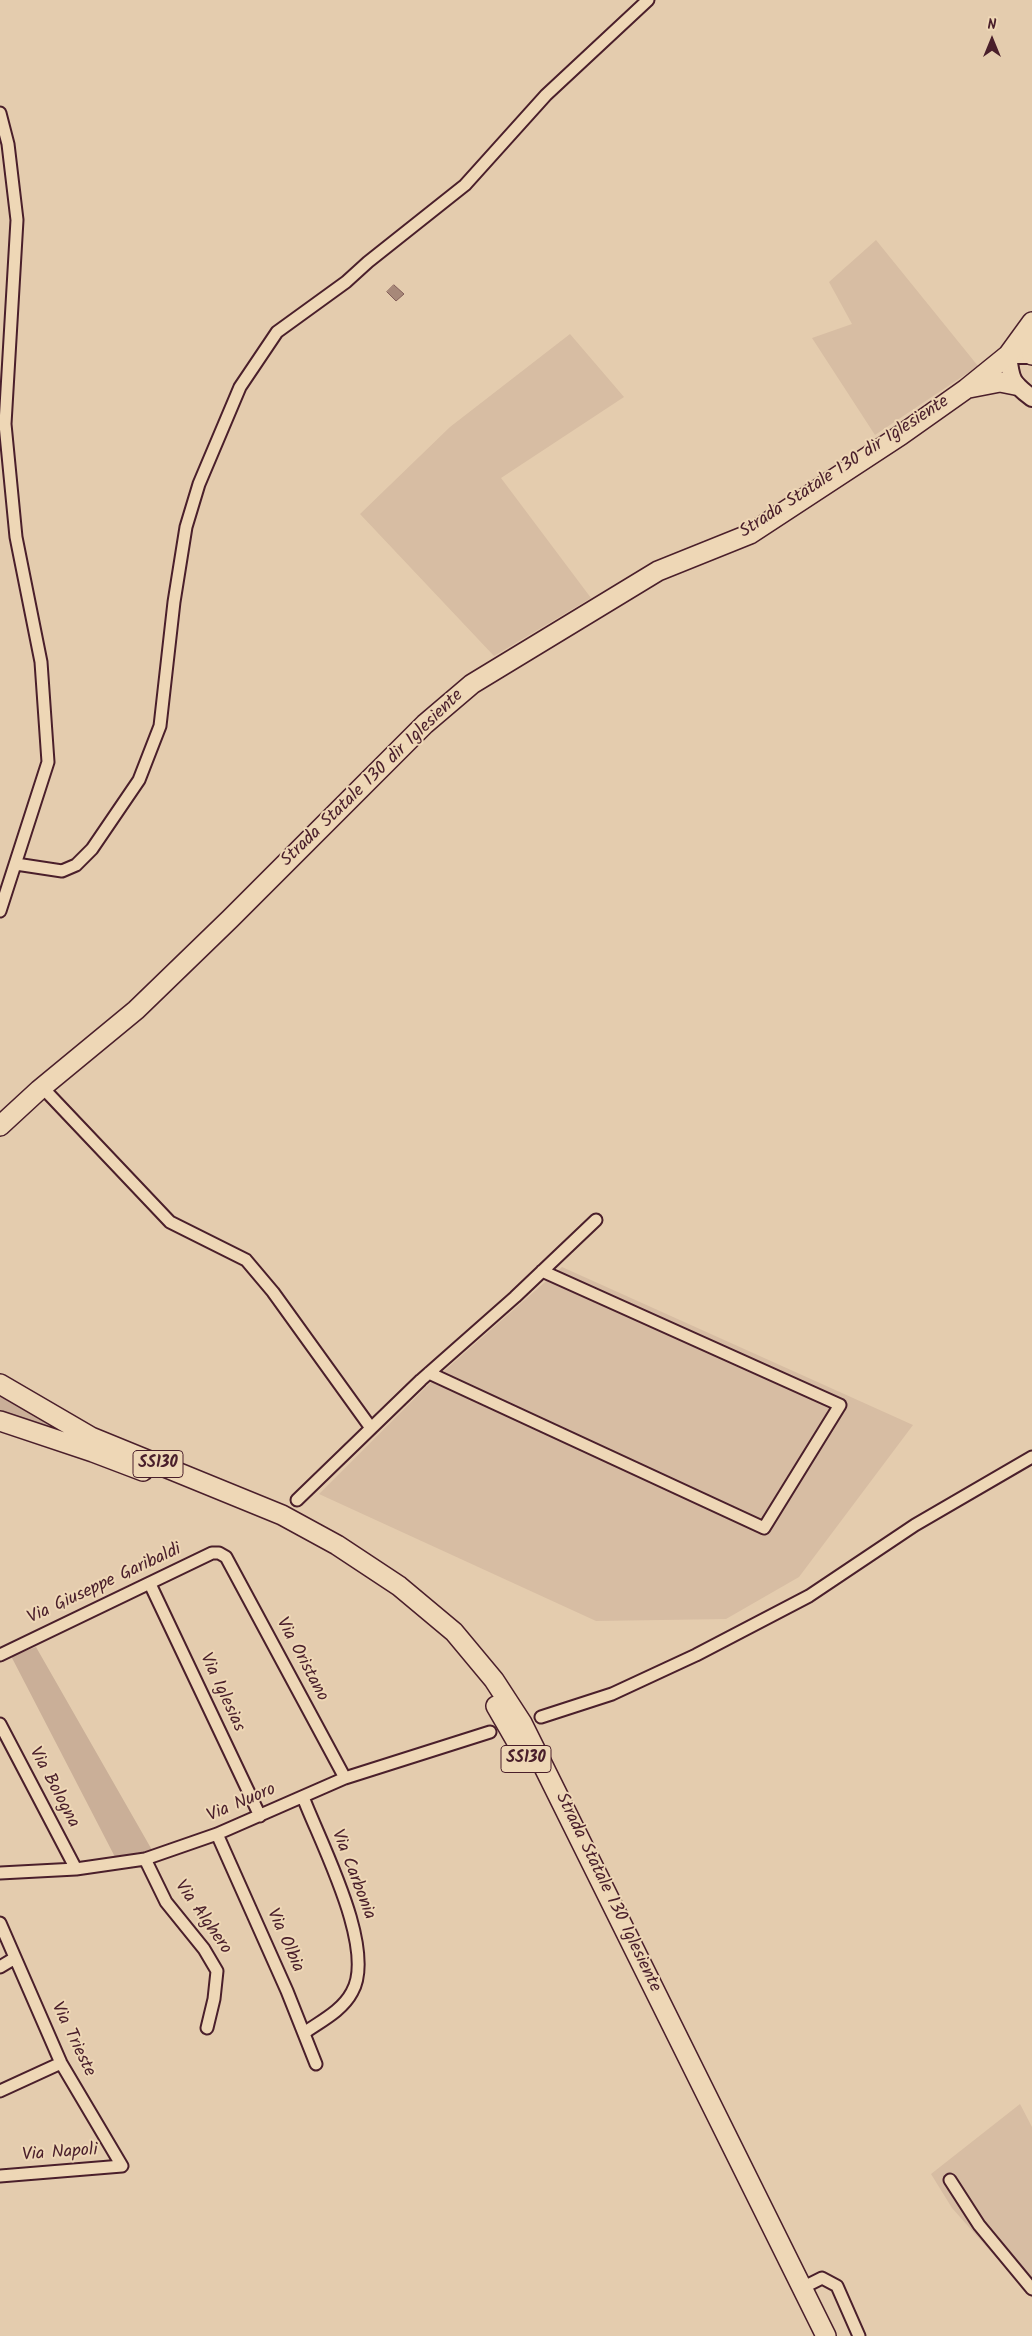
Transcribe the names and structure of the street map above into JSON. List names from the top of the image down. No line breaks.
{"streets":{"main road":["Strada Statale 130 dir Iglesiente","SS130","Strada Statale 130 Iglesiente"],"street":["Via Giuseppe Garibaldi","Via Oristano","Via Iglesias","Via Bologna","Via Nuoro","Via Carbonia","Via Alghero","Via Olbia","Via Trieste","Via Napoli"]},"crossings":[["Via Giuseppe Garibaldi","Via Oristano"],["Via Giuseppe Garibaldi","Via Iglesias"],["Via Oristano","Via Nuoro"],["Via Iglesias","Via Nuoro"],["Via Bologna","Via Nuoro"],["Via Nuoro","Via Carbonia"],["Via Nuoro","Via Alghero"],["Via Nuoro","Via Olbia"],["Via Carbonia","Via Olbia"],["Via Trieste","Via Napoli"]],"north":"top"}
